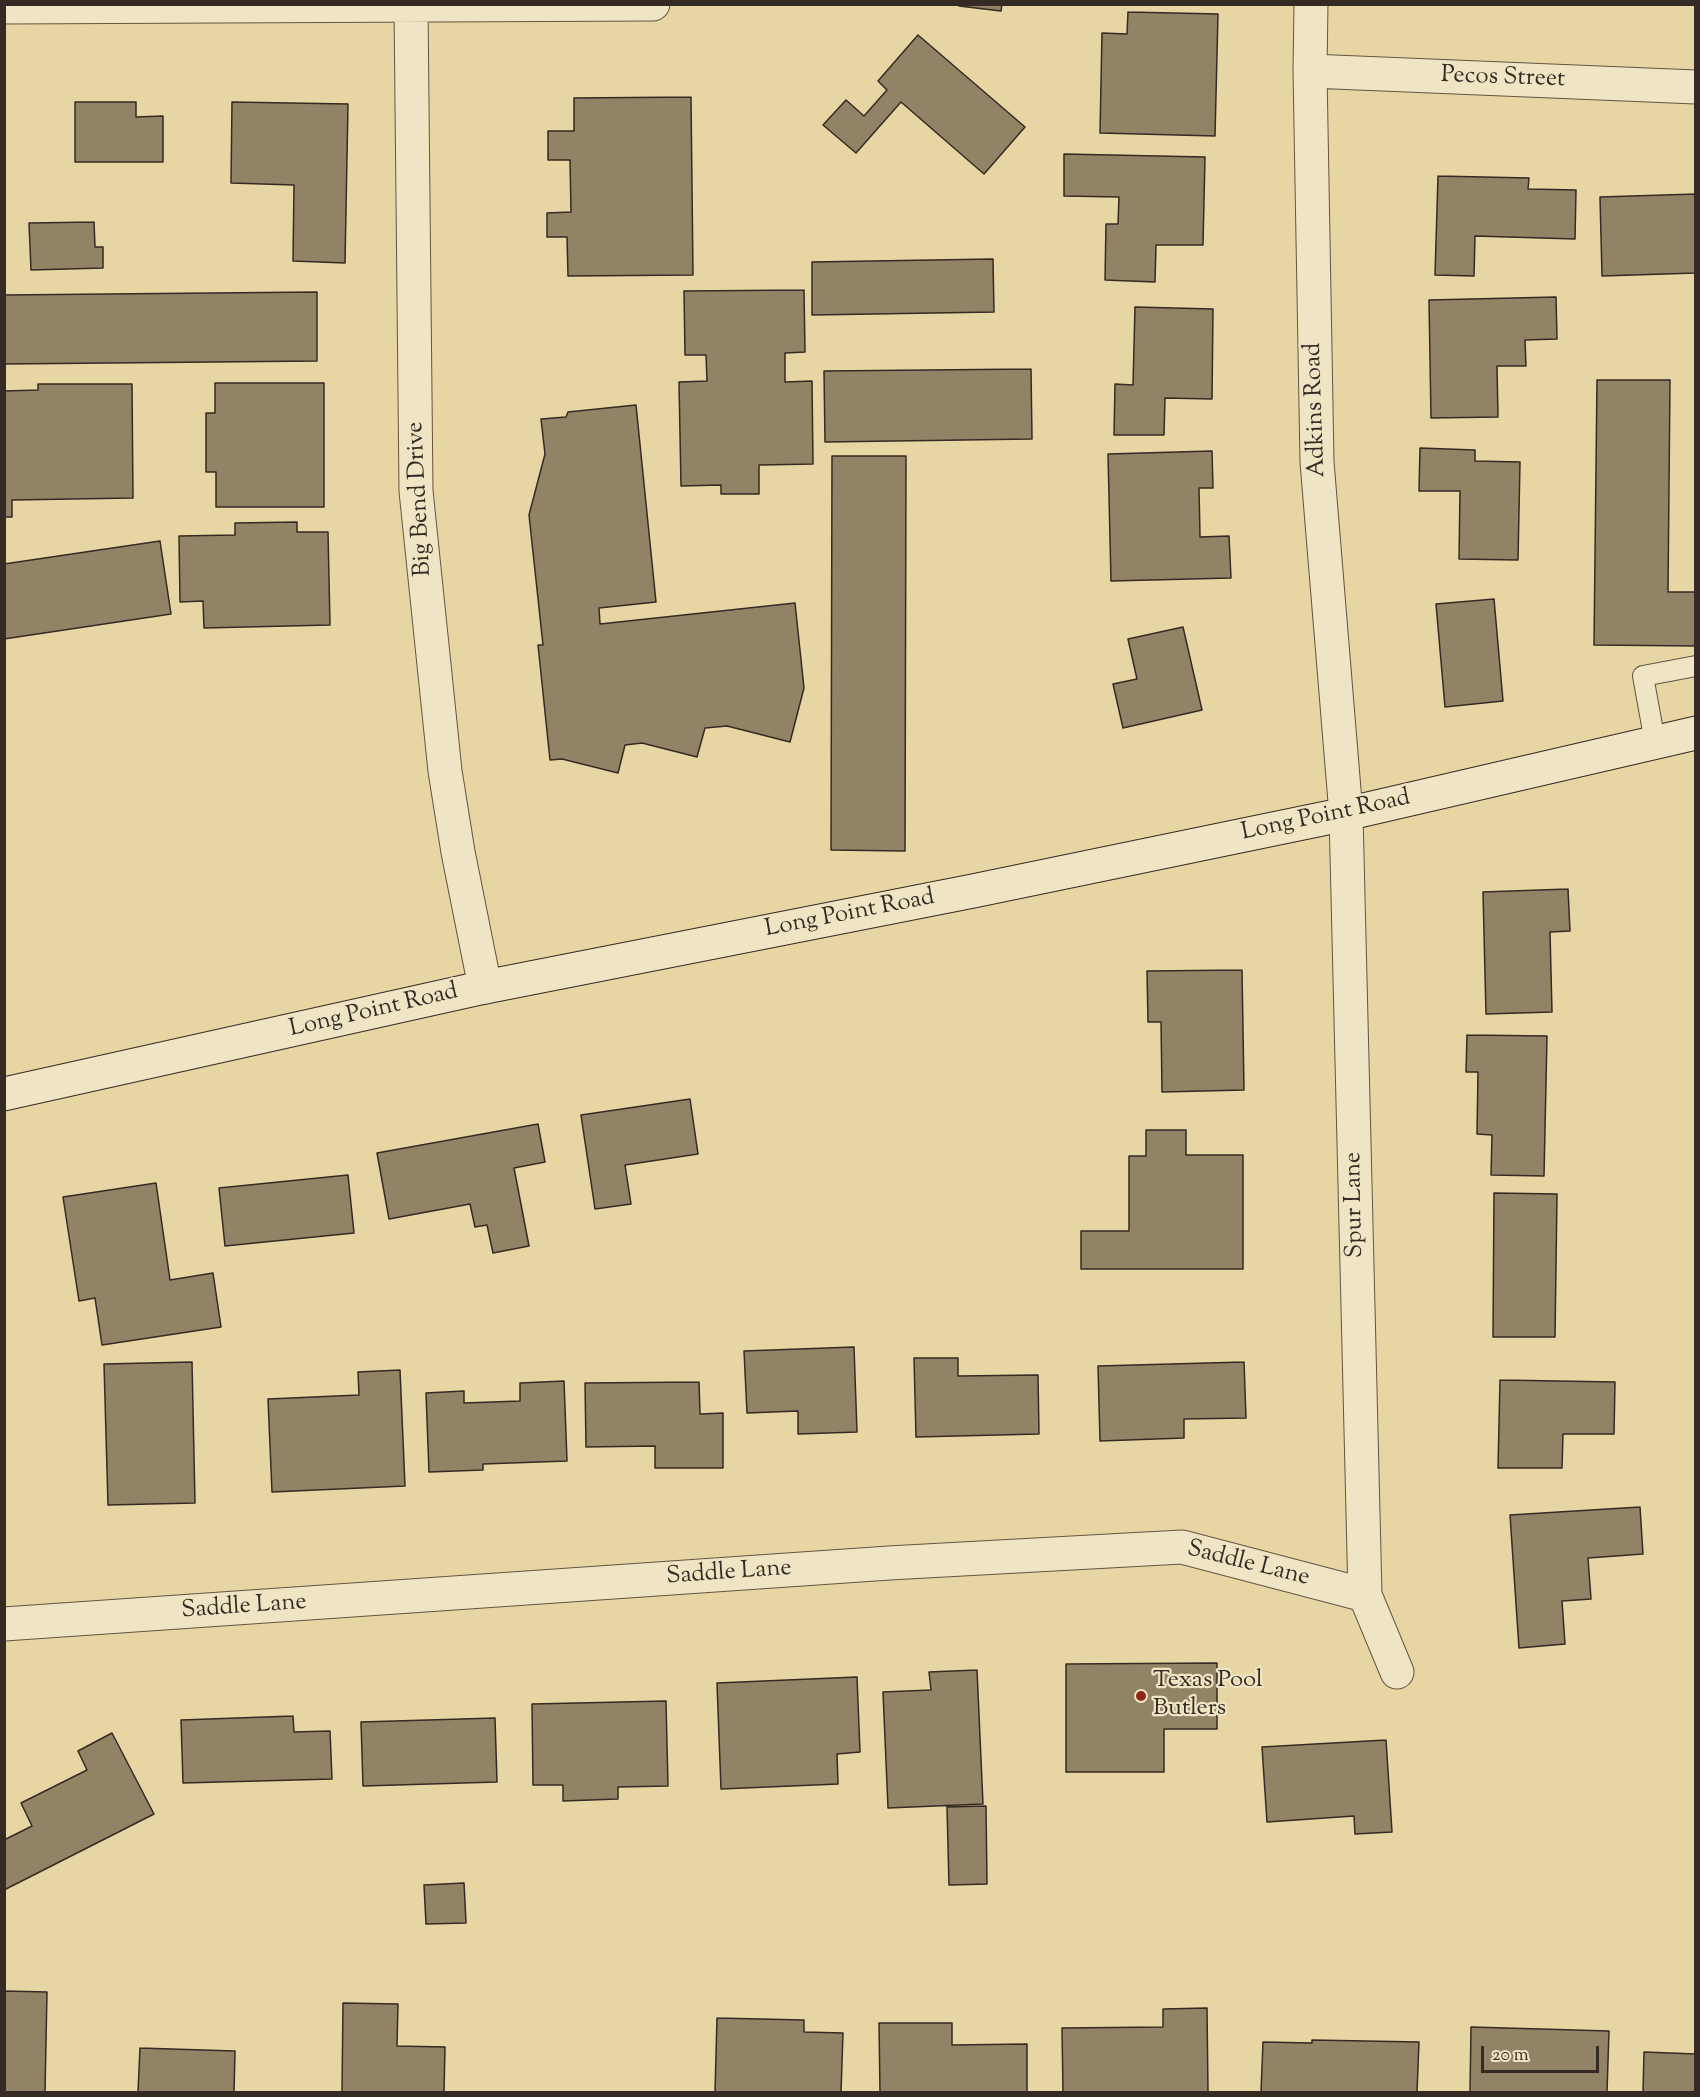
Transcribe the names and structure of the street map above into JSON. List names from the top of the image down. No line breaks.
{"streets":{"street":["Pecos Street","Adkins Road","Big Bend Drive","Long Point Road","Spur Lane","Saddle Lane"]},"crossings":[["Pecos Street","Adkins Road"],["Adkins Road","Long Point Road"],["Adkins Road","Spur Lane"],["Big Bend Drive","Long Point Road"],["Long Point Road","Spur Lane"],["Spur Lane","Saddle Lane"]],"places":["Texas Pool Butlers"],"scale_bar":"20 m"}
